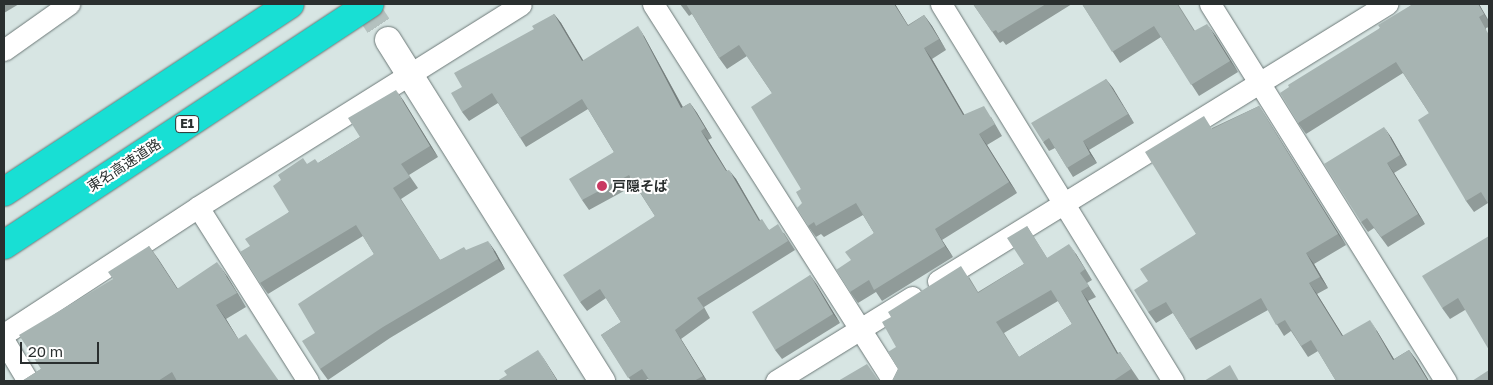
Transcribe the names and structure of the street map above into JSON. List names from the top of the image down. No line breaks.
{"streets":{"highway":["E1","東名高速道路"]},"places":["戸隠そば"],"scale_bar":"20 m"}
